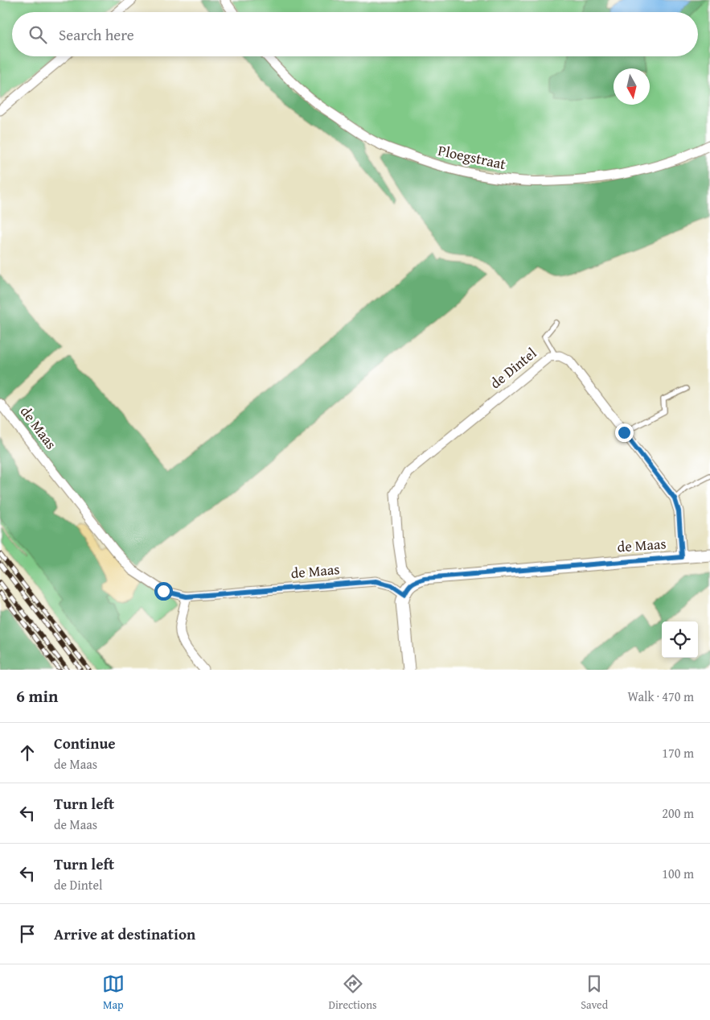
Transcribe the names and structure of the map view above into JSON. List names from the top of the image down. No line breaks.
{"streets":{"street":["Ploegstraat","de Dintel","de Maas"]},"crossings":[["de Dintel","de Maas"]],"north":"bottom","page":{"search":"Search here","heading":["6 min","Walk · 470 m"],"list":[["Continue","de Maas","170 m"],["Turn left","de Maas","200 m"],["Turn left","de Dintel","100 m"],"Arrive at destination"],"nav":["Map","Directions","Saved"]}}
